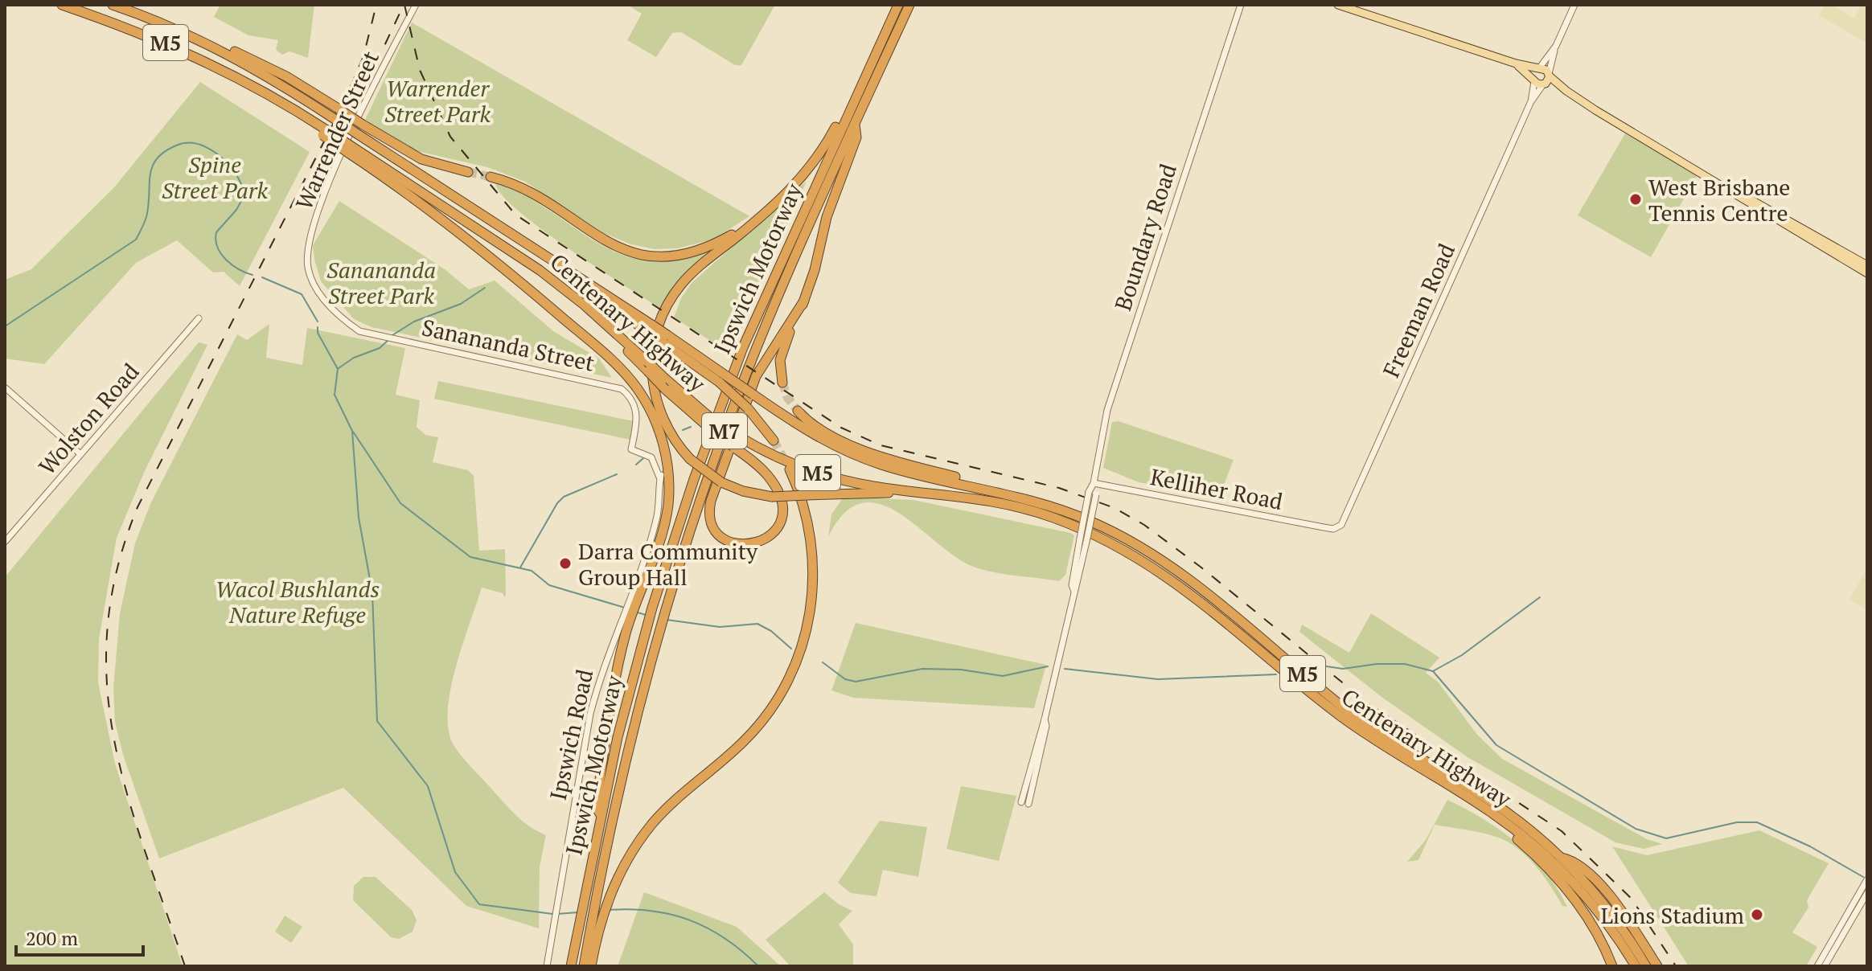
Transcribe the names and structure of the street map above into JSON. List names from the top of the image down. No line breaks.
{"streets":{"highway":["M5","Ipswich Motorway","Centenary Highway","M7"],"street":["Warrender Street","Boundary Road","Freeman Road","Sanananda Street","Wolston Road","Kelliher Road","Ipswich Road"]},"crossings":[["Warrender Street","Sanananda Street"],["Boundary Road","Kelliher Road"],["Freeman Road","Kelliher Road"]],"parks":["Warrender Street Park","Spine Street Park","Sanananda Street Park","Wacol Bushlands Nature Refuge"],"places":["West Brisbane Tennis Centre","Darra Community Group Hall","Lions Stadium"],"scale_bar":"200 m"}
